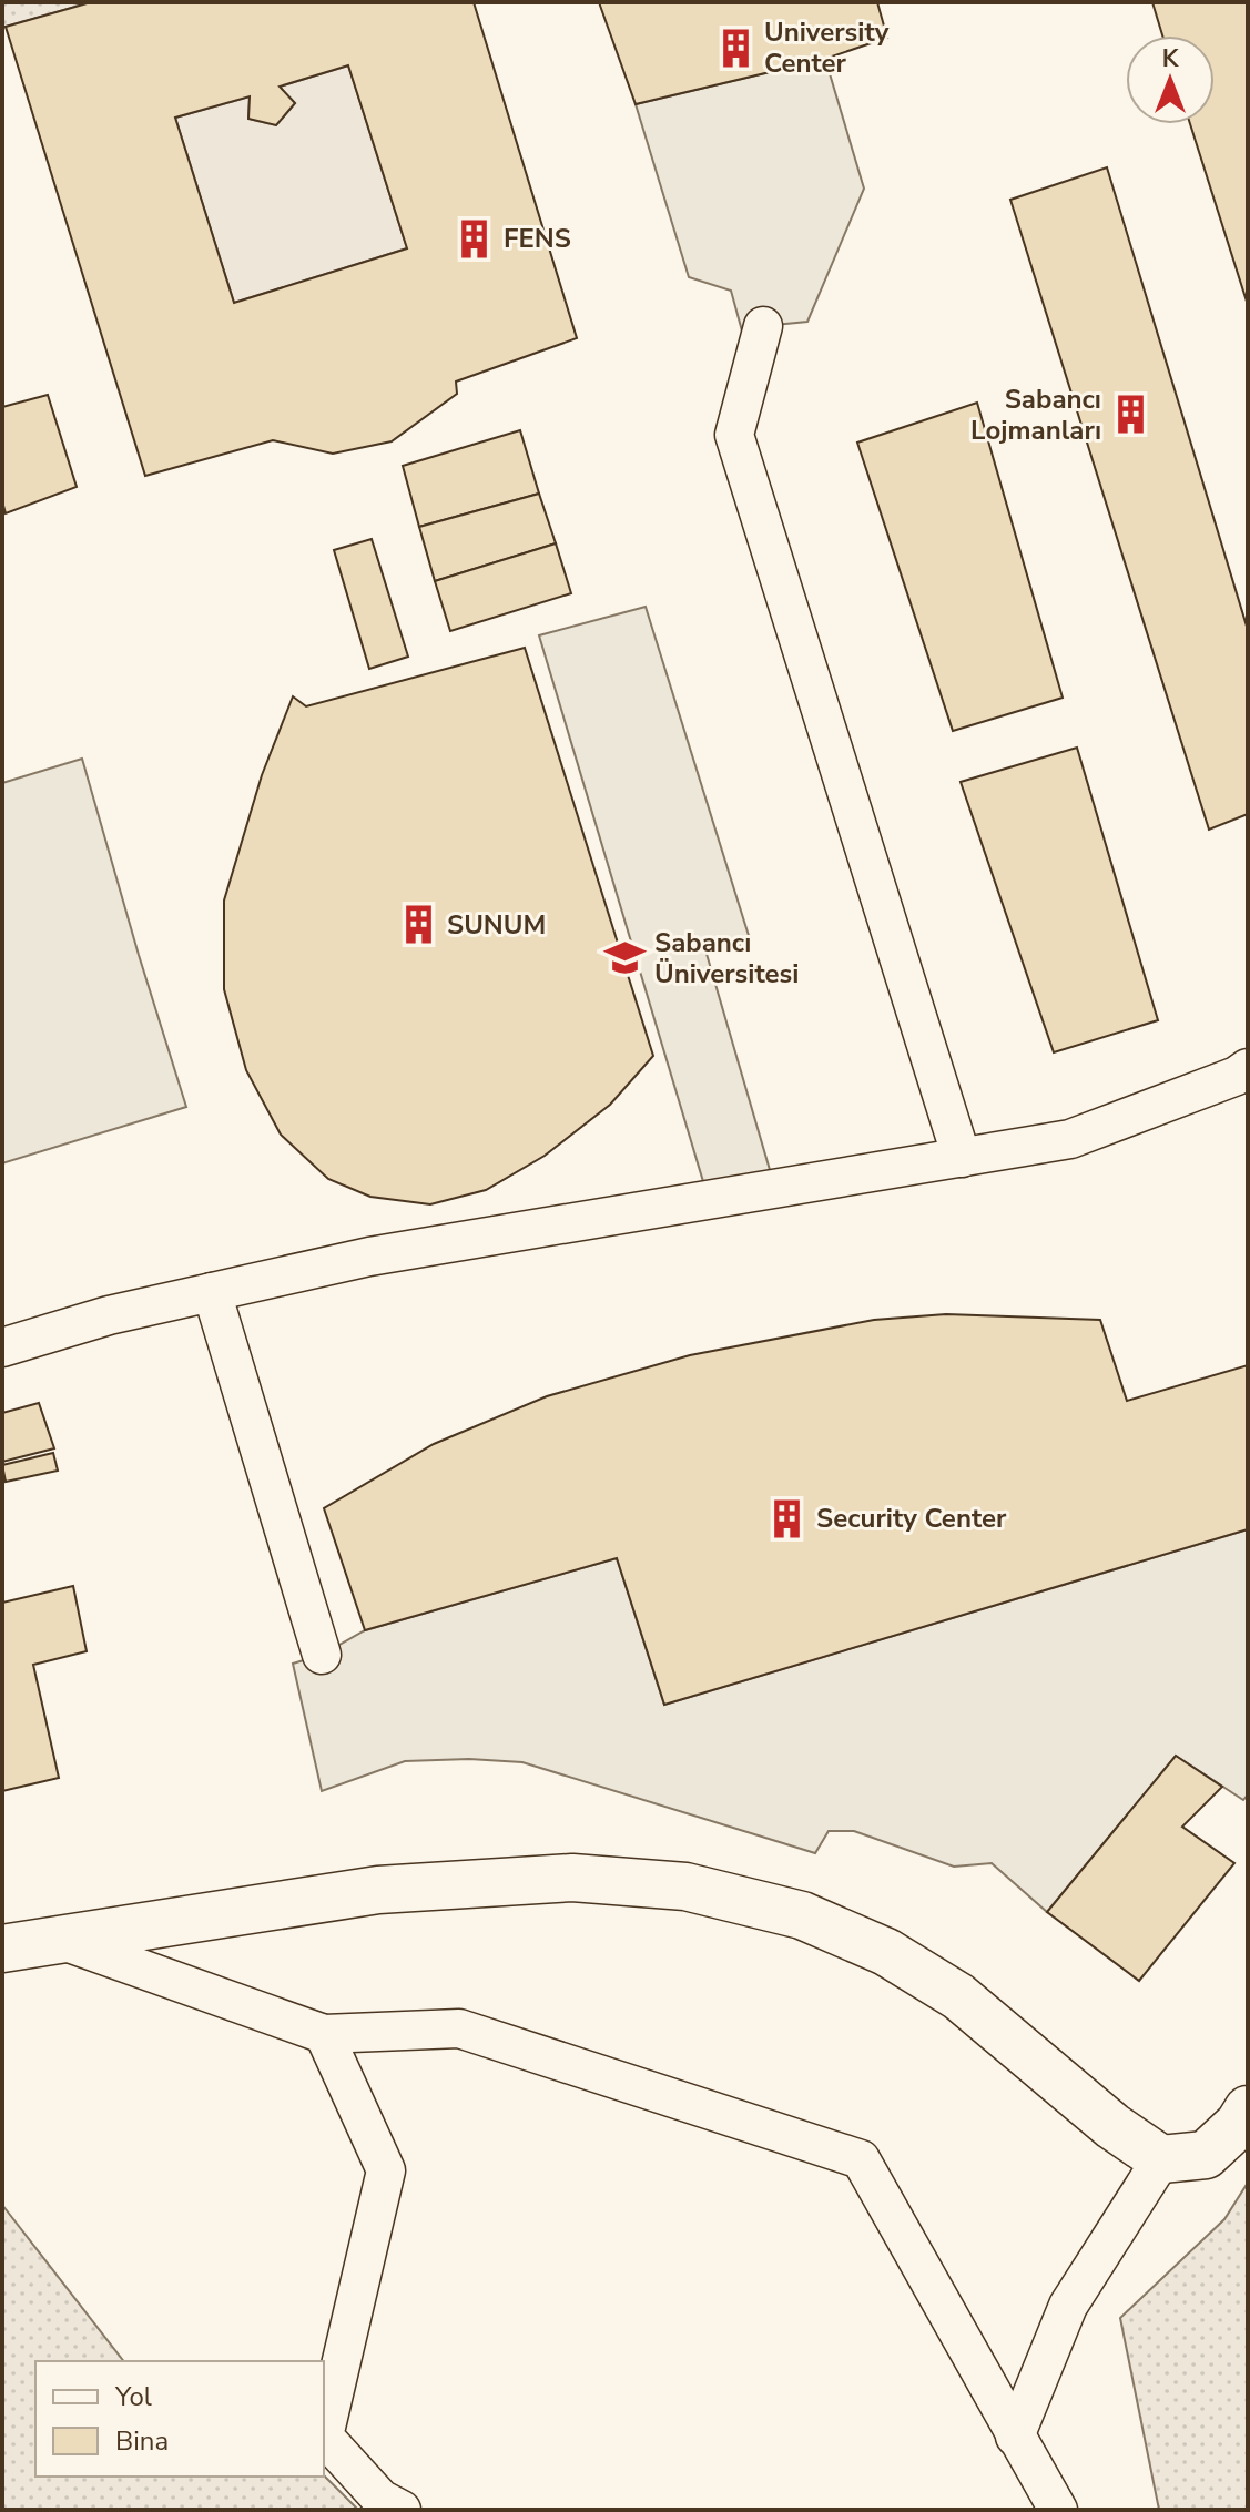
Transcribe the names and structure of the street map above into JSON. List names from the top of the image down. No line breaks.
{"places":{"building":["University Center","FENS","Sabancı Lojmanları","SUNUM","Security Center"],"school or university":["Sabancı Üniversitesi"]},"legend":["Yol","Bina"],"north":"top"}
